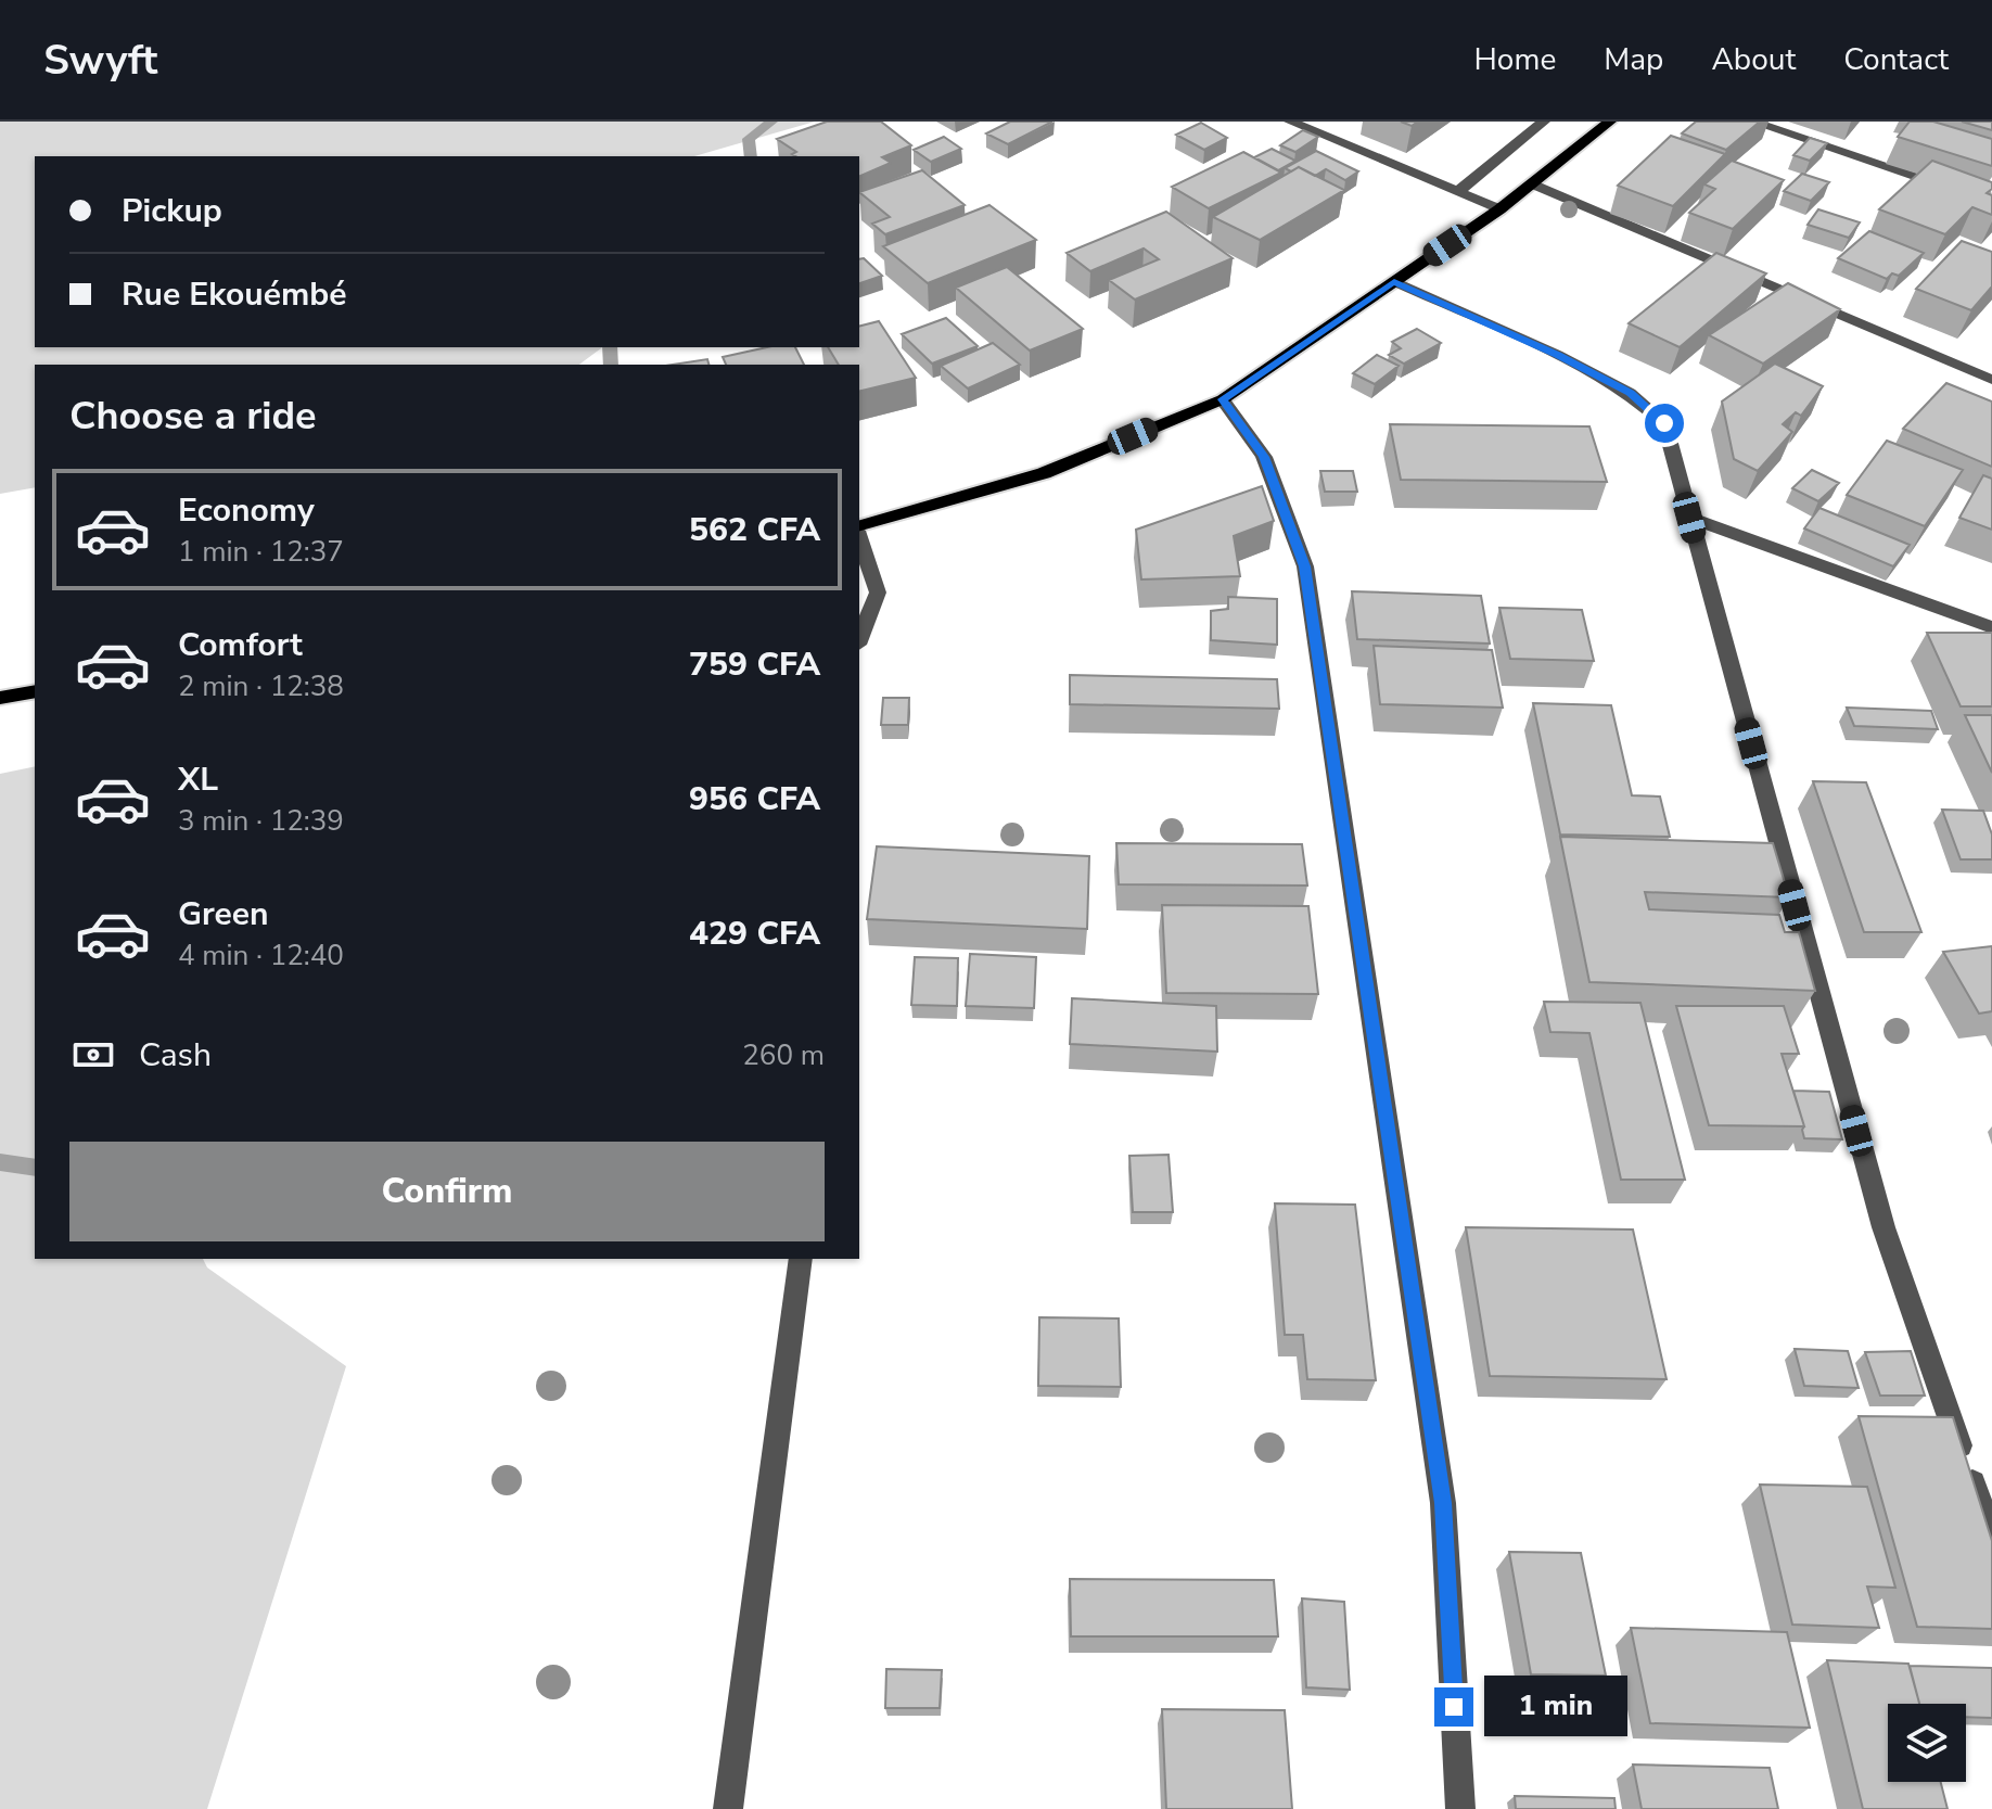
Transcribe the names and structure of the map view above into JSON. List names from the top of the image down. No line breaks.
{"page":{"header":"Swyft","nav":["Home","Map","About","Contact"],"banner":["Pickup","Rue Ekouémbé"],"heading":"Choose a ride","list":[{"name":"Economy","note":"1 min · 12:37","value":"562 CFA"},{"name":"Comfort","note":"2 min · 12:38","value":"759 CFA"},{"name":"XL","note":"3 min · 12:39","value":"956 CFA"},{"name":"Green","note":"4 min · 12:40","value":"429 CFA"}],"pay":["Cash","260 m"],"buttons":"Confirm","bubble":"1 min"}}
